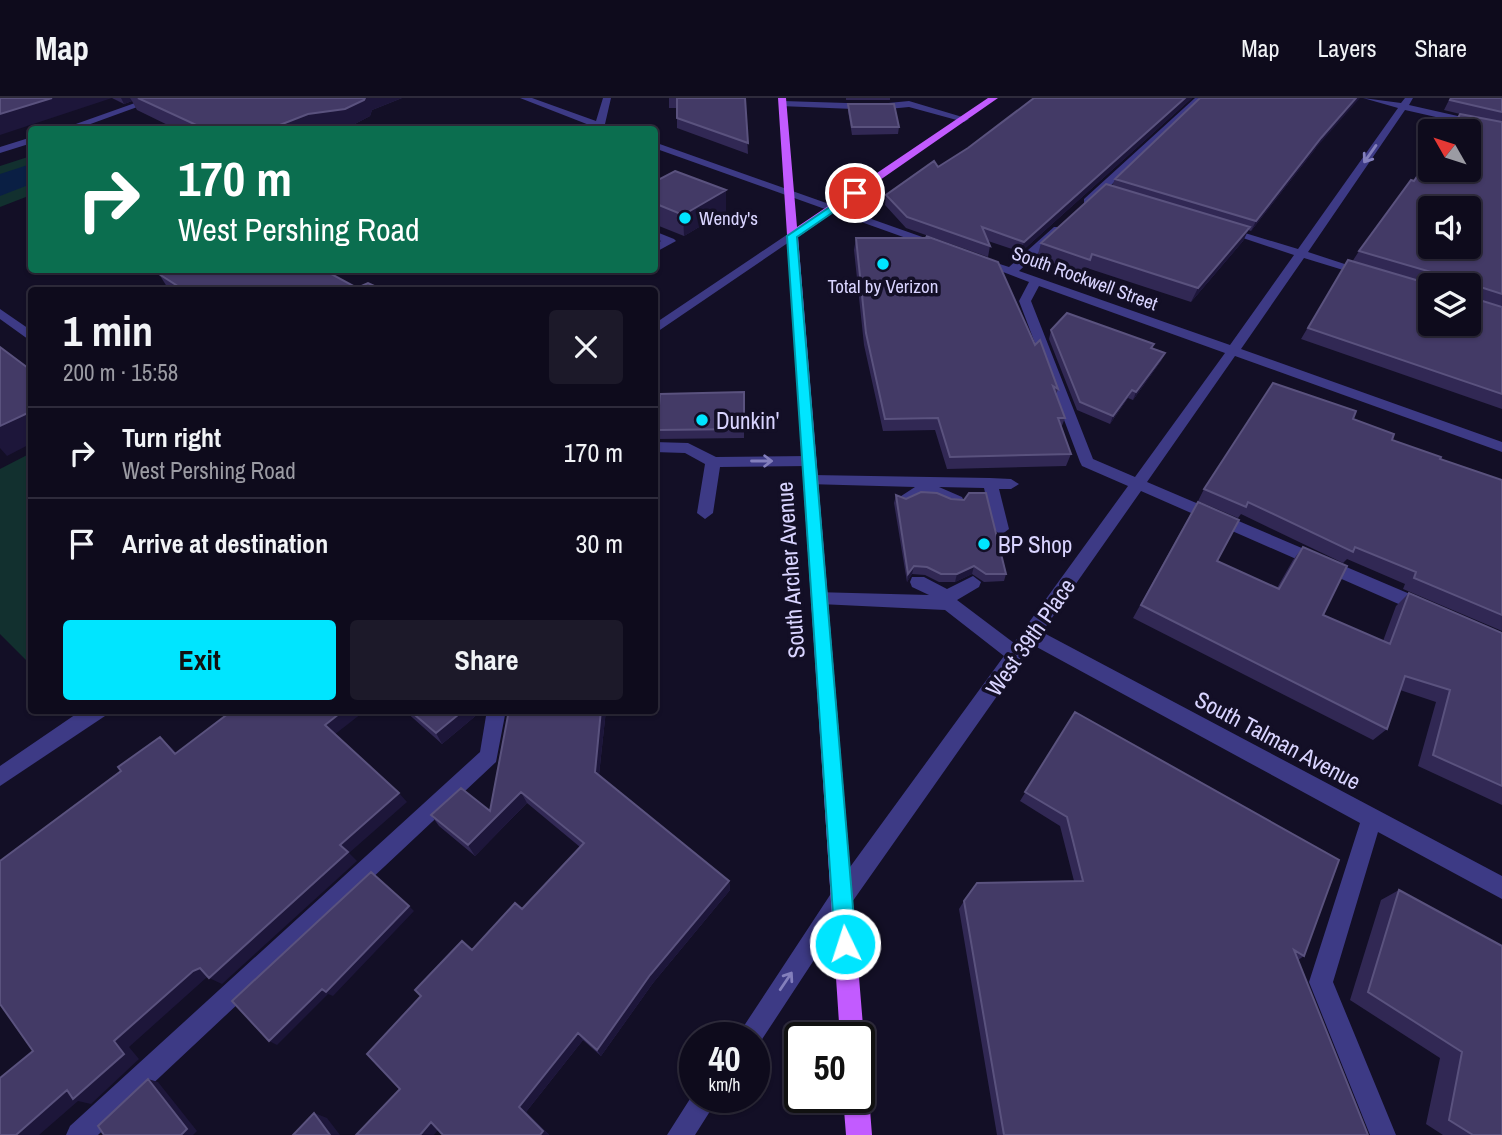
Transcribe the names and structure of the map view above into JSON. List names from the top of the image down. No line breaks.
{"streets":{"main road":["South Archer Avenue"],"street":["South Rockwell Street","West 39th Place","South Talman Avenue"]},"crossings":[["South Rockwell Street","South Archer Avenue"],["South Rockwell Street","West 39th Place"],["South Archer Avenue","West 39th Place"],["West 39th Place","South Talman Avenue"]],"places":["Wendy's","Total by Verizon","Dunkin'","BP Shop"],"north":"top left","page":{"header":"Map","nav":["Map","Layers","Share"],"turn":["170 m","West Pershing Road"],"heading":["1 min","200 m · 15:58"],"list":[{"name":"Turn right","note":"West Pershing Road","value":"170 m"},{"name":"Arrive at destination","value":"30 m"}],"buttons":["Exit","Share"],"speed":"40 km/h","limit":"50"}}
